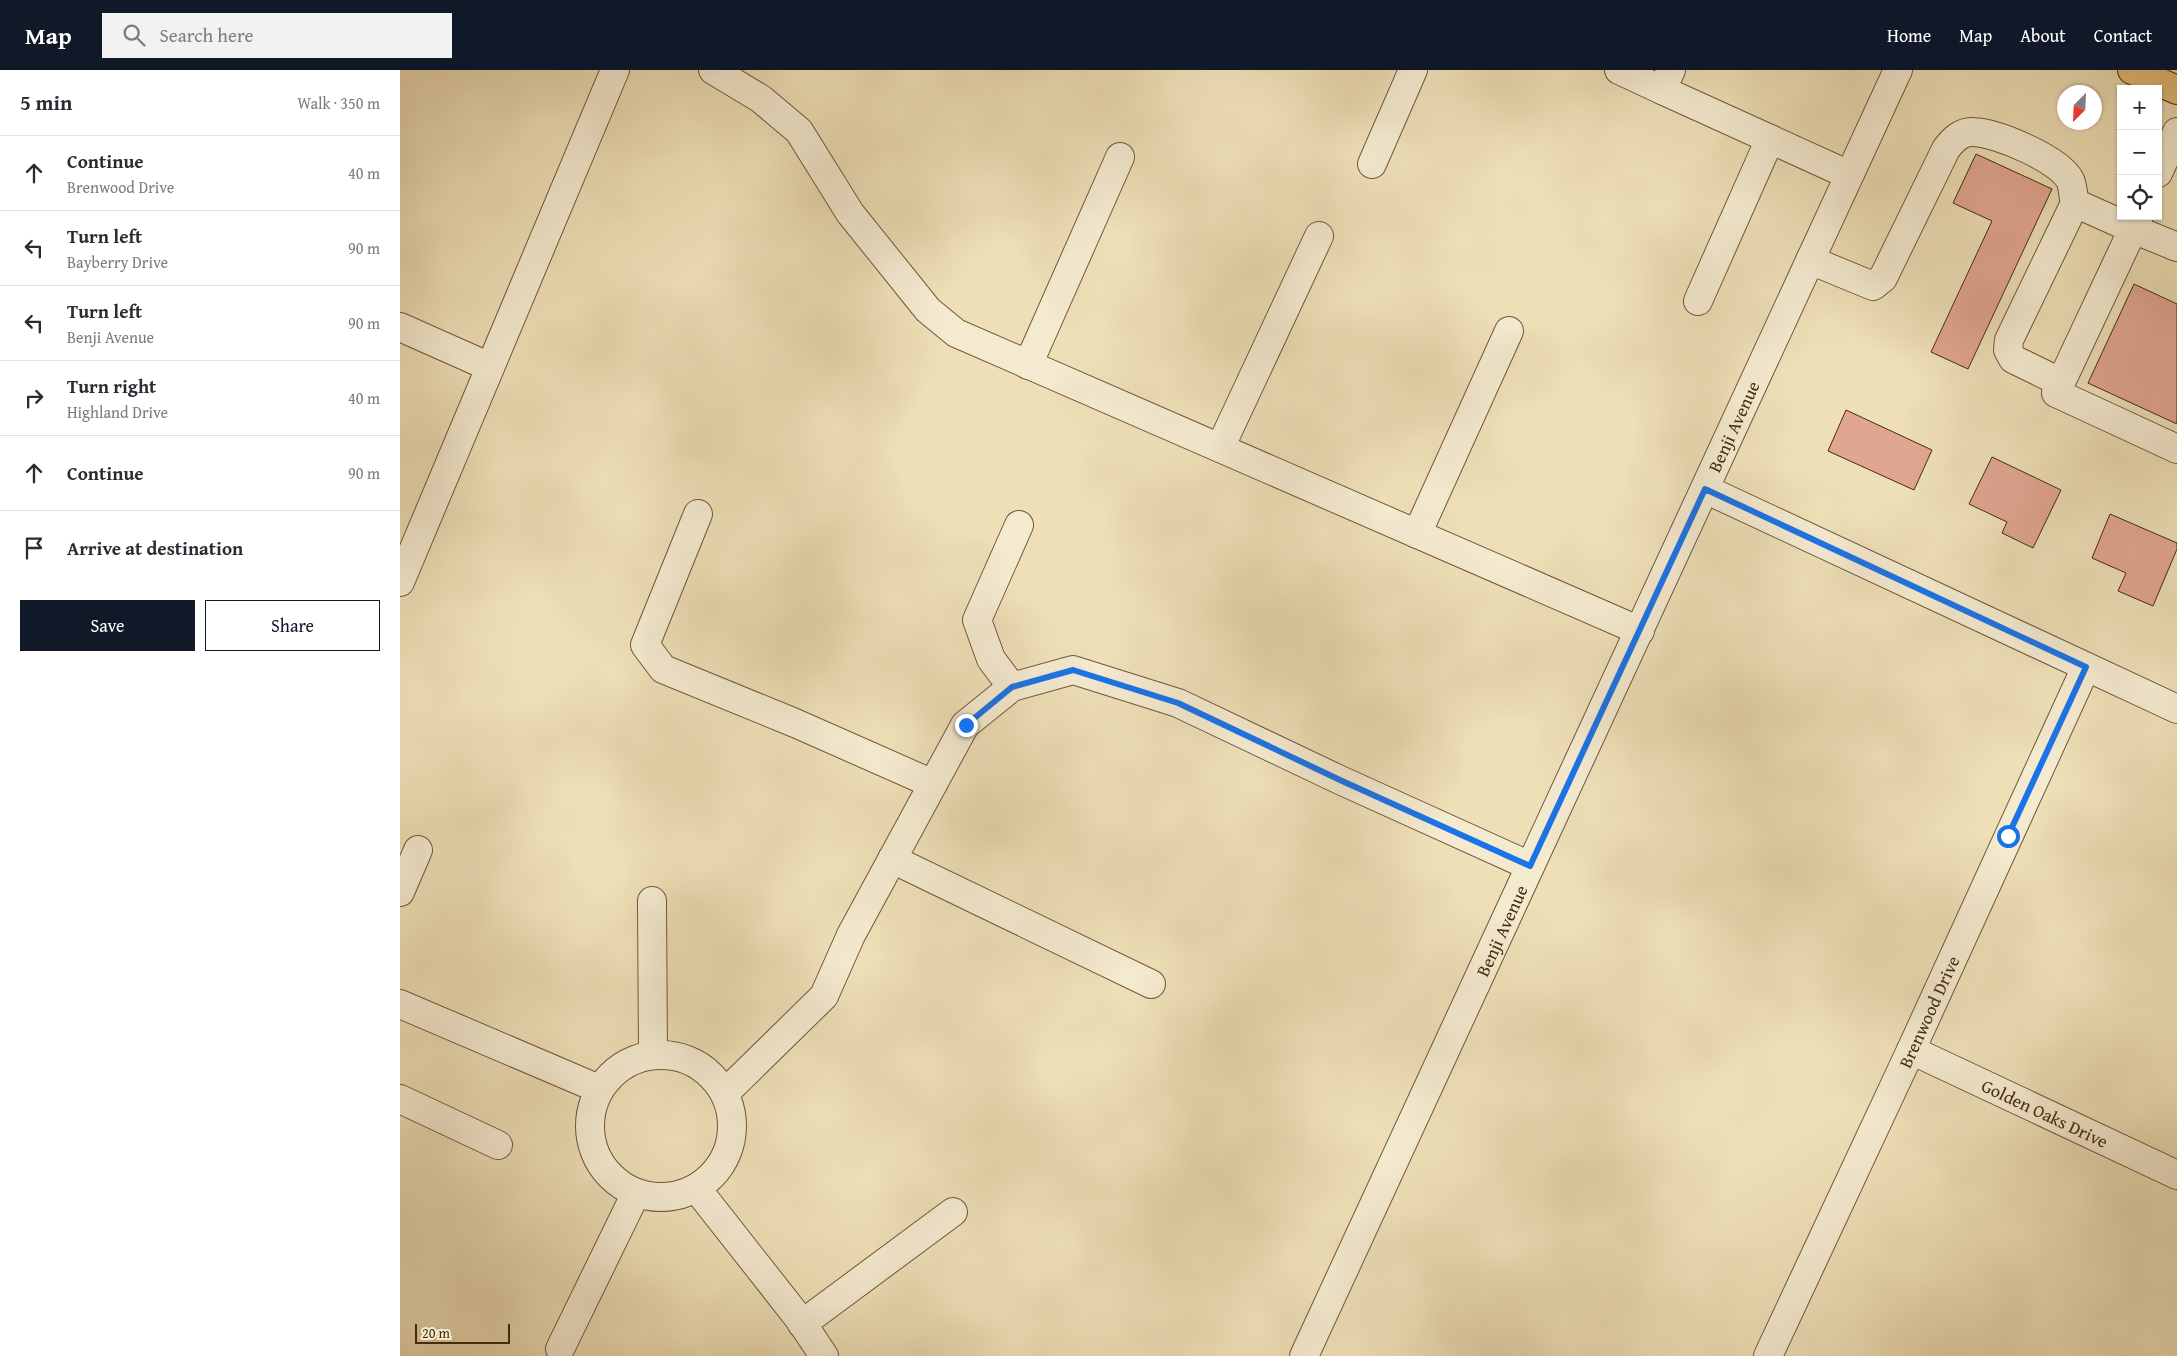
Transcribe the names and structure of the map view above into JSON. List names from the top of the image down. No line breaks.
{"streets":{"street":["Benji Avenue","Brenwood Drive","Golden Oaks Drive"]},"crossings":[["Brenwood Drive","Golden Oaks Drive"]],"scale_bar":"20 m","north":"bottom left","page":{"header":"Map","search":"Search here","nav":["Home","Map","About","Contact"],"heading":["5 min","Walk · 350 m"],"map_buttons":["+","−"],"list":[["Continue","Brenwood Drive","40 m"],["Turn left","Bayberry Drive","90 m"],["Turn left","Benji Avenue","90 m"],["Turn right","Highland Drive","40 m"],["Continue","90 m"],"Arrive at destination"],"buttons":["Save","Share"],"scale":"20 m"}}
